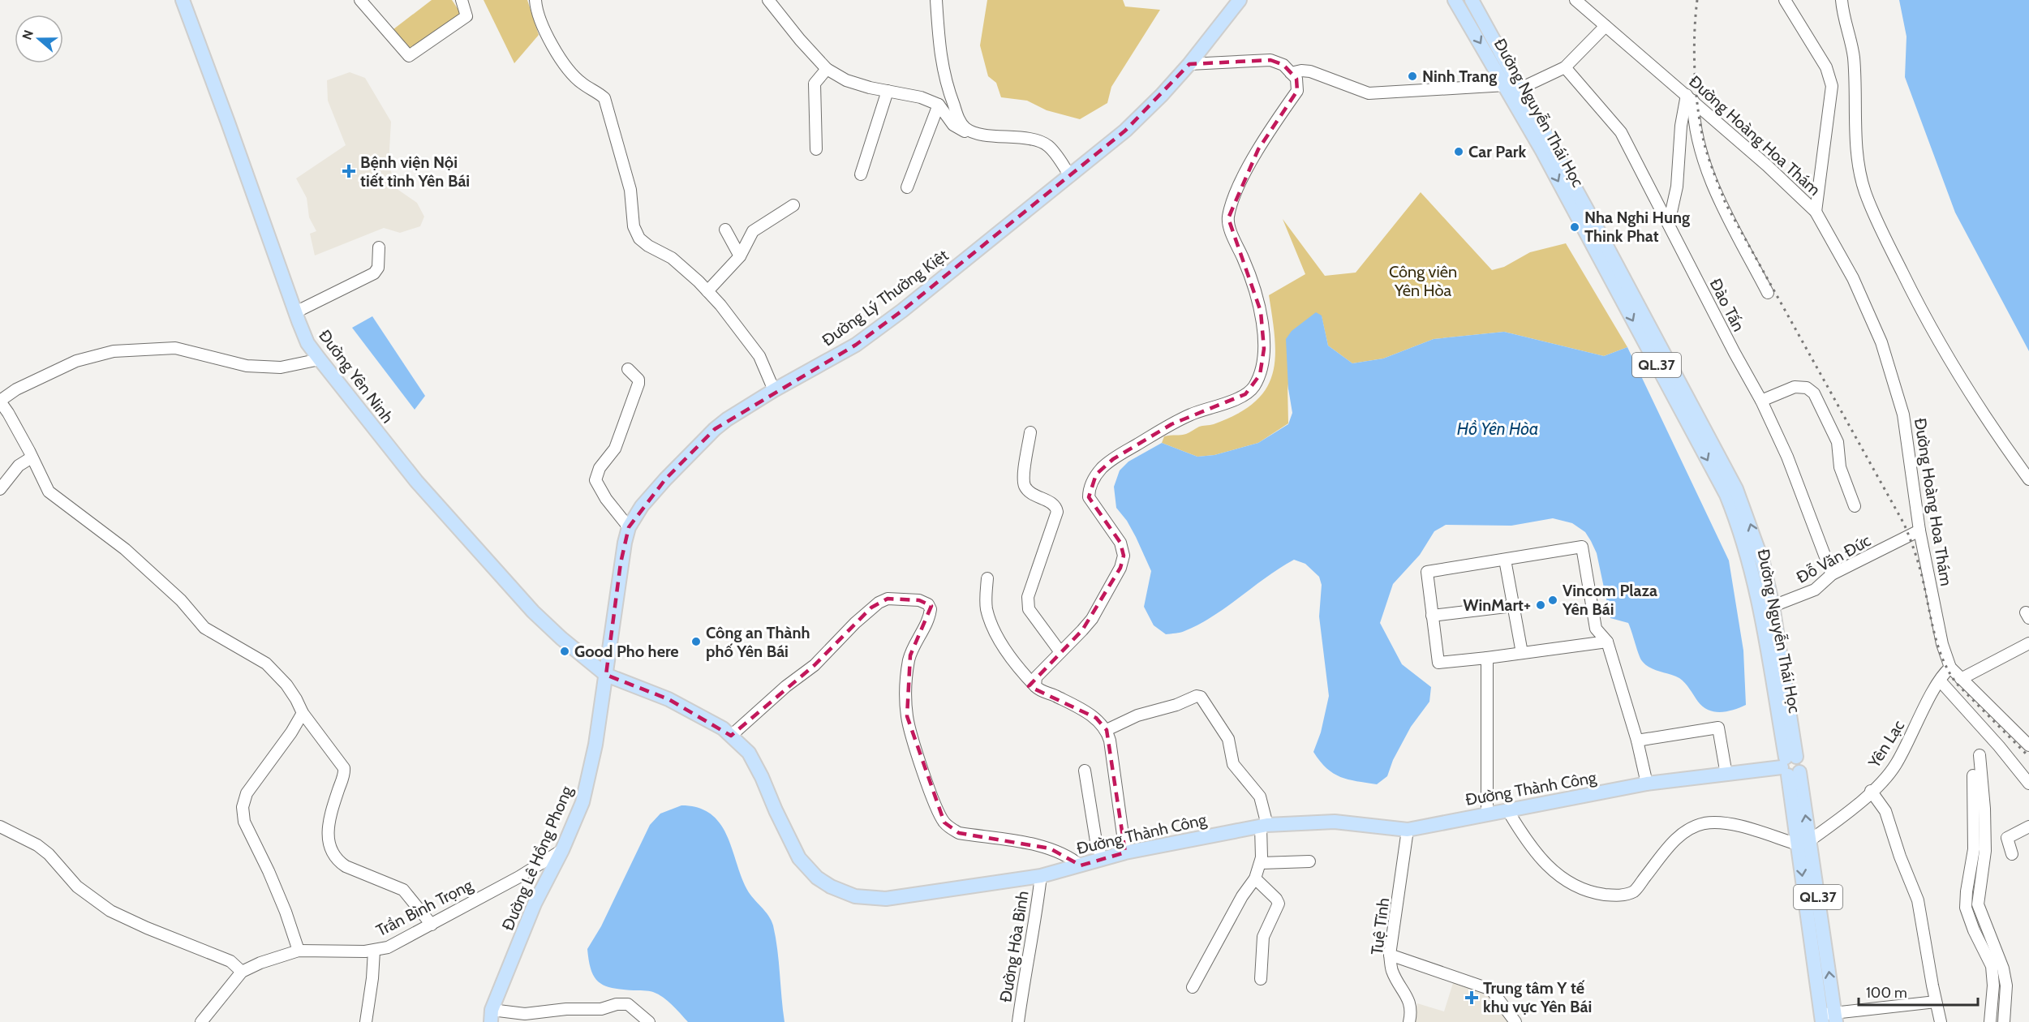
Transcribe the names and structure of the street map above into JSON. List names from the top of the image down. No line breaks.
{"streets":{"main road":["Đường Nguyễn Thái Học","Đường Lý Thường Kiệt","QL.37","Đường Yên Ninh","Đường Thành Công","Đường Lê Hồng Phong"],"street":["Đường Hoàng Hoa Thám","Đào Tấn","Đỗ Văn Đức","Yên Lạc","Trần Bình Trọng","Tuệ Tĩnh","Đường Hòa Bình"]},"crossings":[["Đường Nguyễn Thái Học","Đỗ Văn Đức"],["Đường Nguyễn Thái Học","Yên Lạc"],["Đường Nguyễn Thái Học","Đường Thành Công"],["Đường Hoàng Hoa Thám","Đỗ Văn Đức"],["Đường Hoàng Hoa Thám","Yên Lạc"],["Đường Lý Thường Kiệt","Đường Yên Ninh"],["Đường Lý Thường Kiệt","Đường Thành Công"],["Đường Lý Thường Kiệt","Đường Lê Hồng Phong"],["Đào Tấn","Đỗ Văn Đức"],["Đường Yên Ninh","Đường Thành Công"],["Đường Yên Ninh","Đường Lê Hồng Phong"],["Đường Thành Công","Đường Lê Hồng Phong"],["Đường Thành Công","Tuệ Tĩnh"],["Đường Thành Công","Đường Hòa Bình"],["Đường Lê Hồng Phong","Trần Bình Trọng"]],"water":["Hồ Yên Hòa"],"parks":["Công viên Yên Hòa"],"places":{"other":["Ninh Trang","Car Park","Nha Nghi Hung Think Phat","Vincom Plaza Yên Bái","WinMart+","Công an Thành phố Yên Bái","Good Pho here"],"health":["Bệnh viện Nội tiết tỉnh Yên Bái","Trung tâm Y tế khu vực Yên Bái"]},"scale_bar":"100 m","north":"left"}
